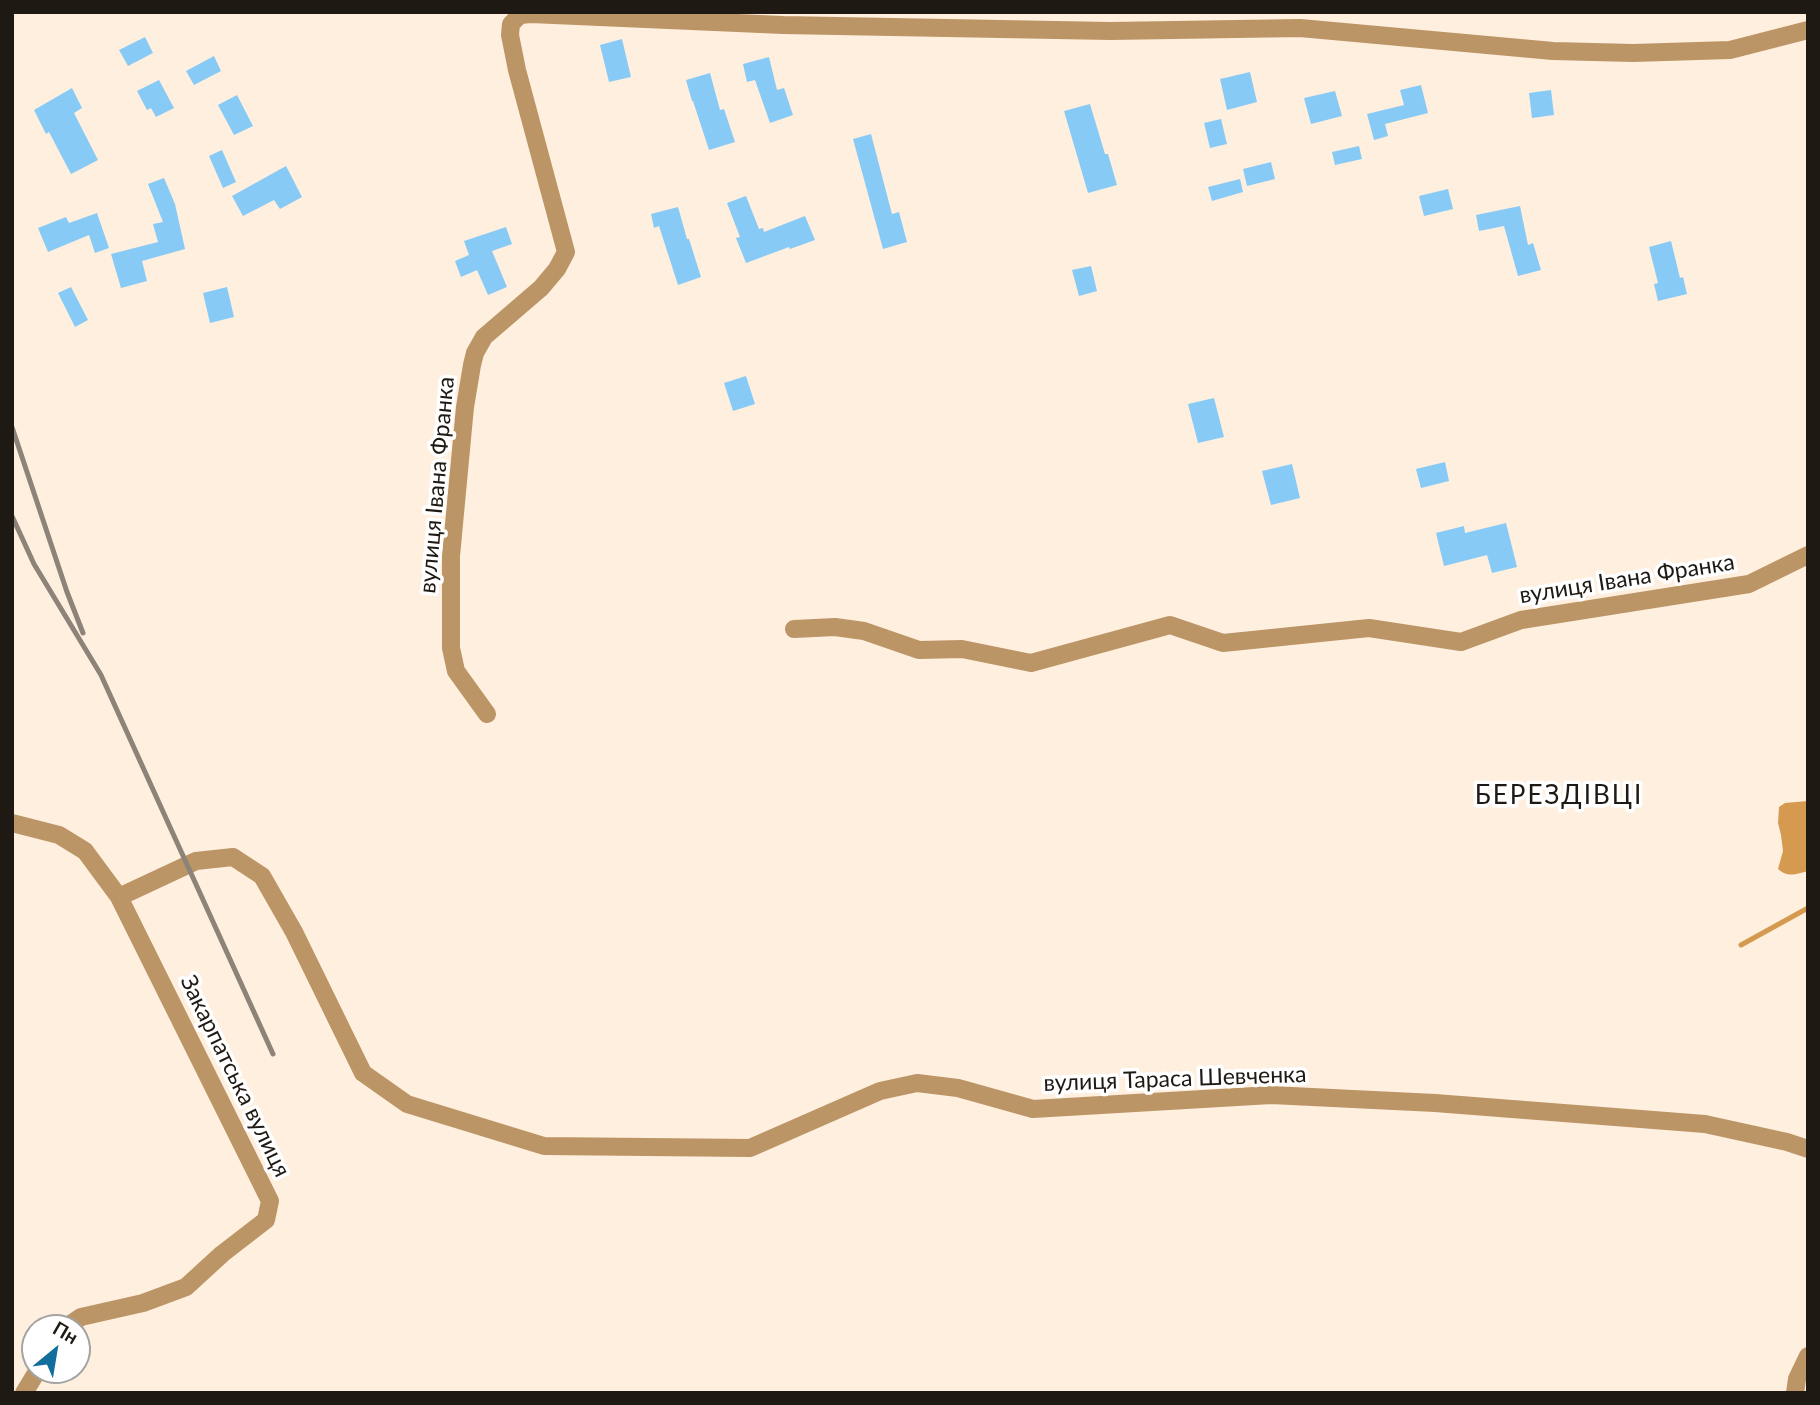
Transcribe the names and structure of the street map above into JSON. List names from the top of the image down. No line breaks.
{"streets":{"street":["вулиця Івана Франка","Закарпатська вулиця","вулиця Тараса Шевченка"]},"crossings":[["Закарпатська вулиця","вулиця Тараса Шевченка"]],"districts":["БЕРЕЗДІВЦІ"],"north":"top right"}
